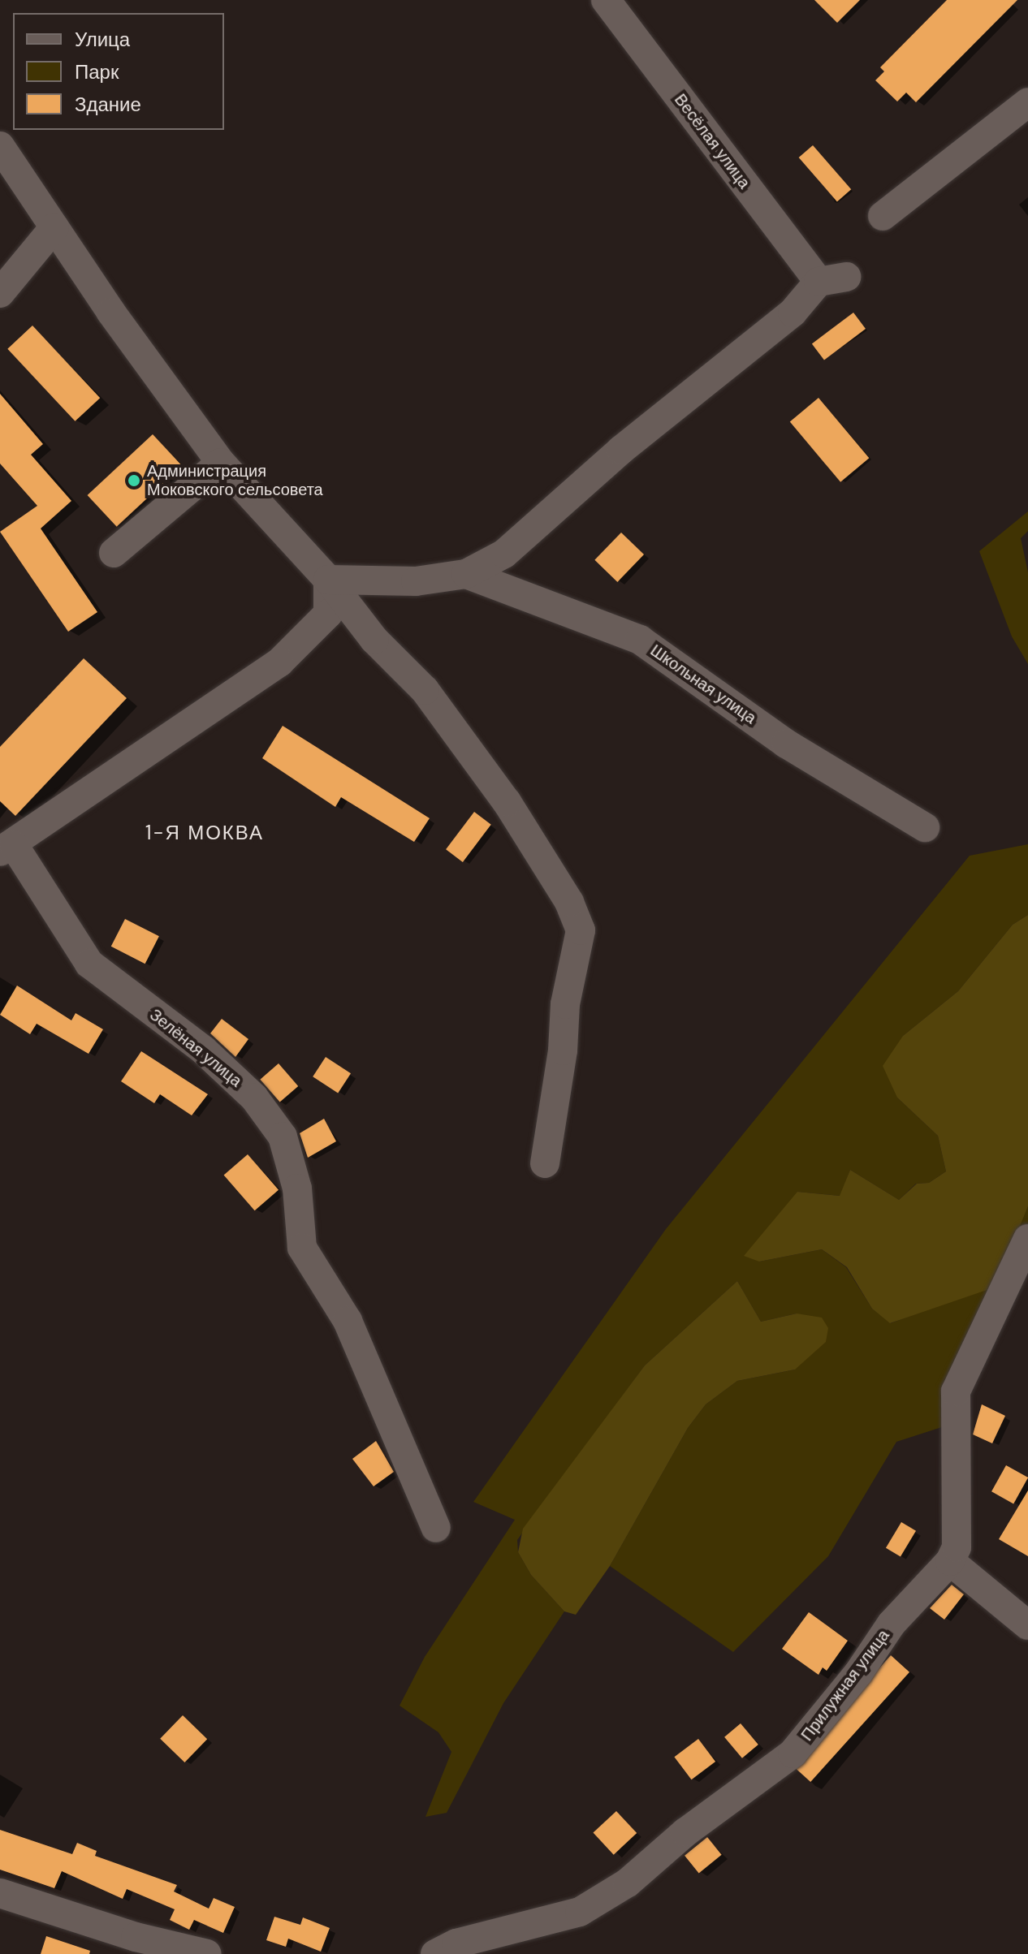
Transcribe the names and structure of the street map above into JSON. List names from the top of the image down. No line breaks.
{"streets":{"street":["Весёлая улица","Школьная улица","Зелёная улица","Прилужная улица"]},"crossings":[["Весёлая улица","Школьная улица"]],"districts":["1-Я МОКВА"],"places":["Администрация Моковского сельсовета"],"legend":["Улица","Парк","Здание"]}
